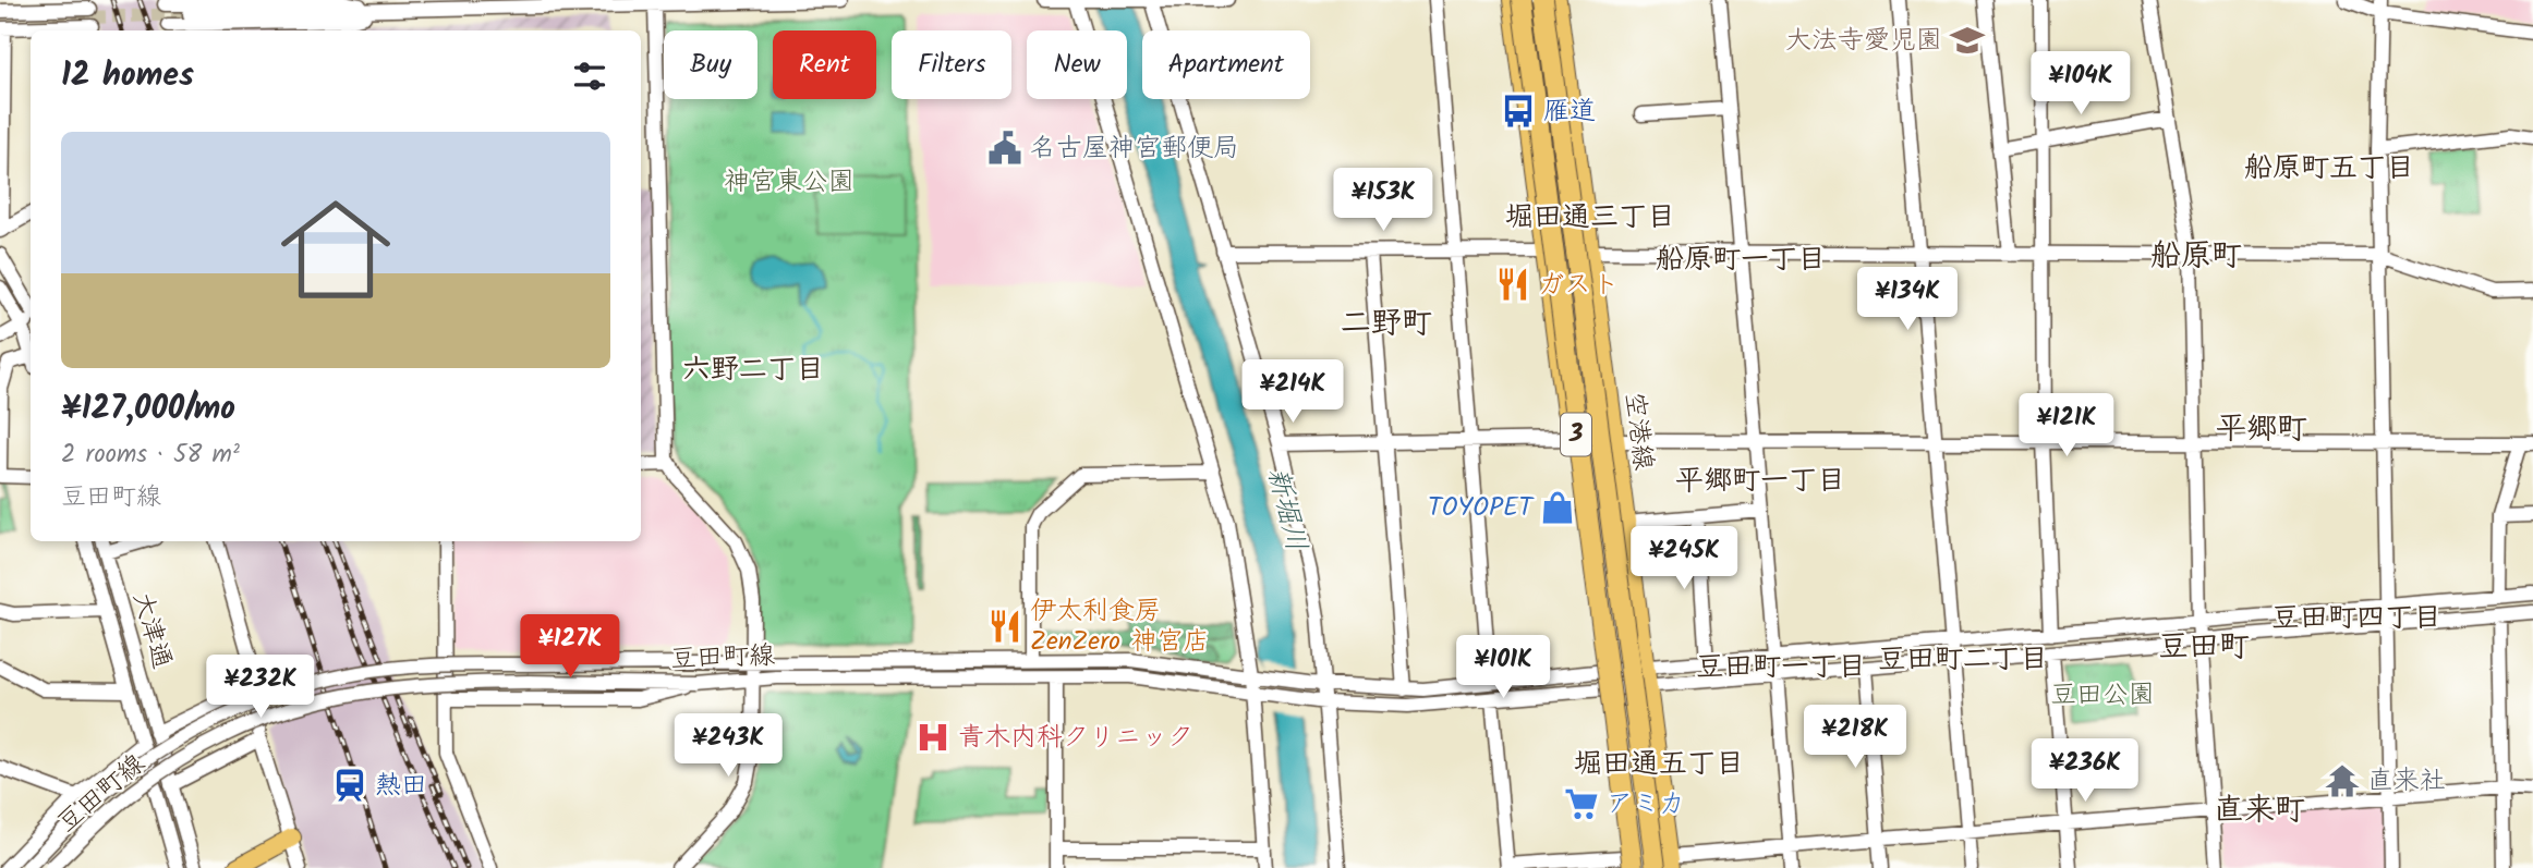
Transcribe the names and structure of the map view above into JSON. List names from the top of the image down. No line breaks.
{"streets":{"highway":["3"],"main road":["空港線"],"street":["大津通","豆田町線"]},"crossings":[["空港線","3"]],"districts":["船原町五丁目","堀田通三丁目","船原町","船原町一丁目","二野町","六野二丁目","平郷町","平郷町一丁目","豆田町四丁目","豆田町","豆田町二丁目","豆田町一丁目","堀田通五丁目","直来町"],"water":["新堀川"],"parks":["神宮東公園","豆田公園"],"places":{"school or university":["大法寺愛児園"],"bus stop":["雁道"],"public building":["名古屋神宮郵便局"],"restaurant":["ガスト","伊太利食房 ZenZero 神宮店"],"shop":["TOYOPET"],"hospital":["青木内科クリニック"],"temple":["直来社"],"station":["熱田"],"supermarket":["アミカ"]},"page":{"chip":["Buy","Rent","Filters","New","Apartment"],"heading":"12 homes","price":["¥104K","¥153K","¥134K","¥214K","¥121K","¥245K","¥127K","¥101K","¥232K","¥218K","¥243K","¥236K"],"list":[{"name":"¥127,000/mo","note":"2 rooms · 58 m² · 豆田町線"}]}}
